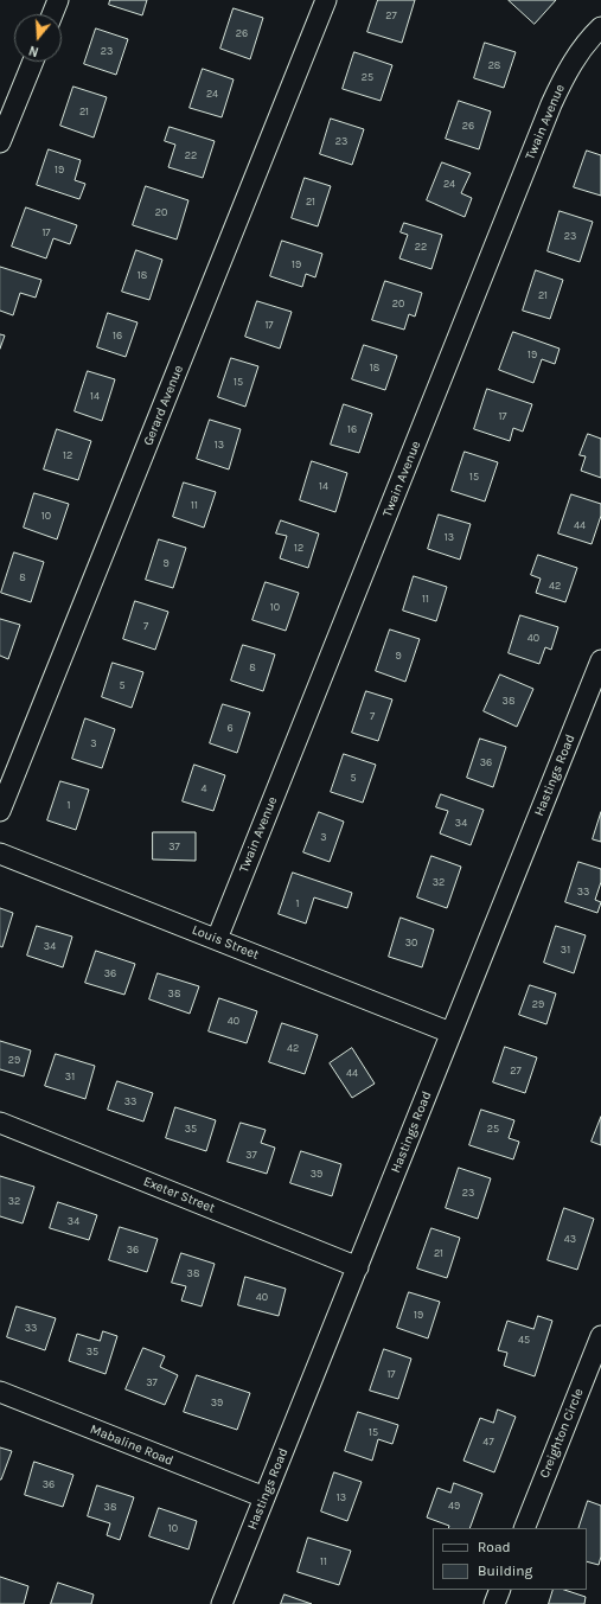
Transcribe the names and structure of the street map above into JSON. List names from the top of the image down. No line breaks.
{"streets":{"street":["Twain Avenue","Gerard Avenue","Hastings Road","Louis Street","Exeter Street","Creighton Circle","Mabaline Road"]},"crossings":[["Twain Avenue","Louis Street"],["Hastings Road","Louis Street"],["Hastings Road","Exeter Street"],["Hastings Road","Mabaline Road"]],"house_numbers":["27","26","23","28","25","24","21","26","23","22","19","24","21","20","17","23","22","19","18","21","20","17","16","19","18","15","14","17","16","13","12","15","14","11","10","44","13","12","9","8","42","11","10","7","40","9","8","5","38","7","6","3","36","5","4","1","34","3","37","32","33","1","30","34","31","36","38","29","40","42","29","27","44","31","33","35","25","37","39","23","32","34","43","36","21","38","40","19","33","45","35","17","37","39","15","47","36","13","49","38","10","11"],"legend":["Road","Building"],"north":"bottom"}
